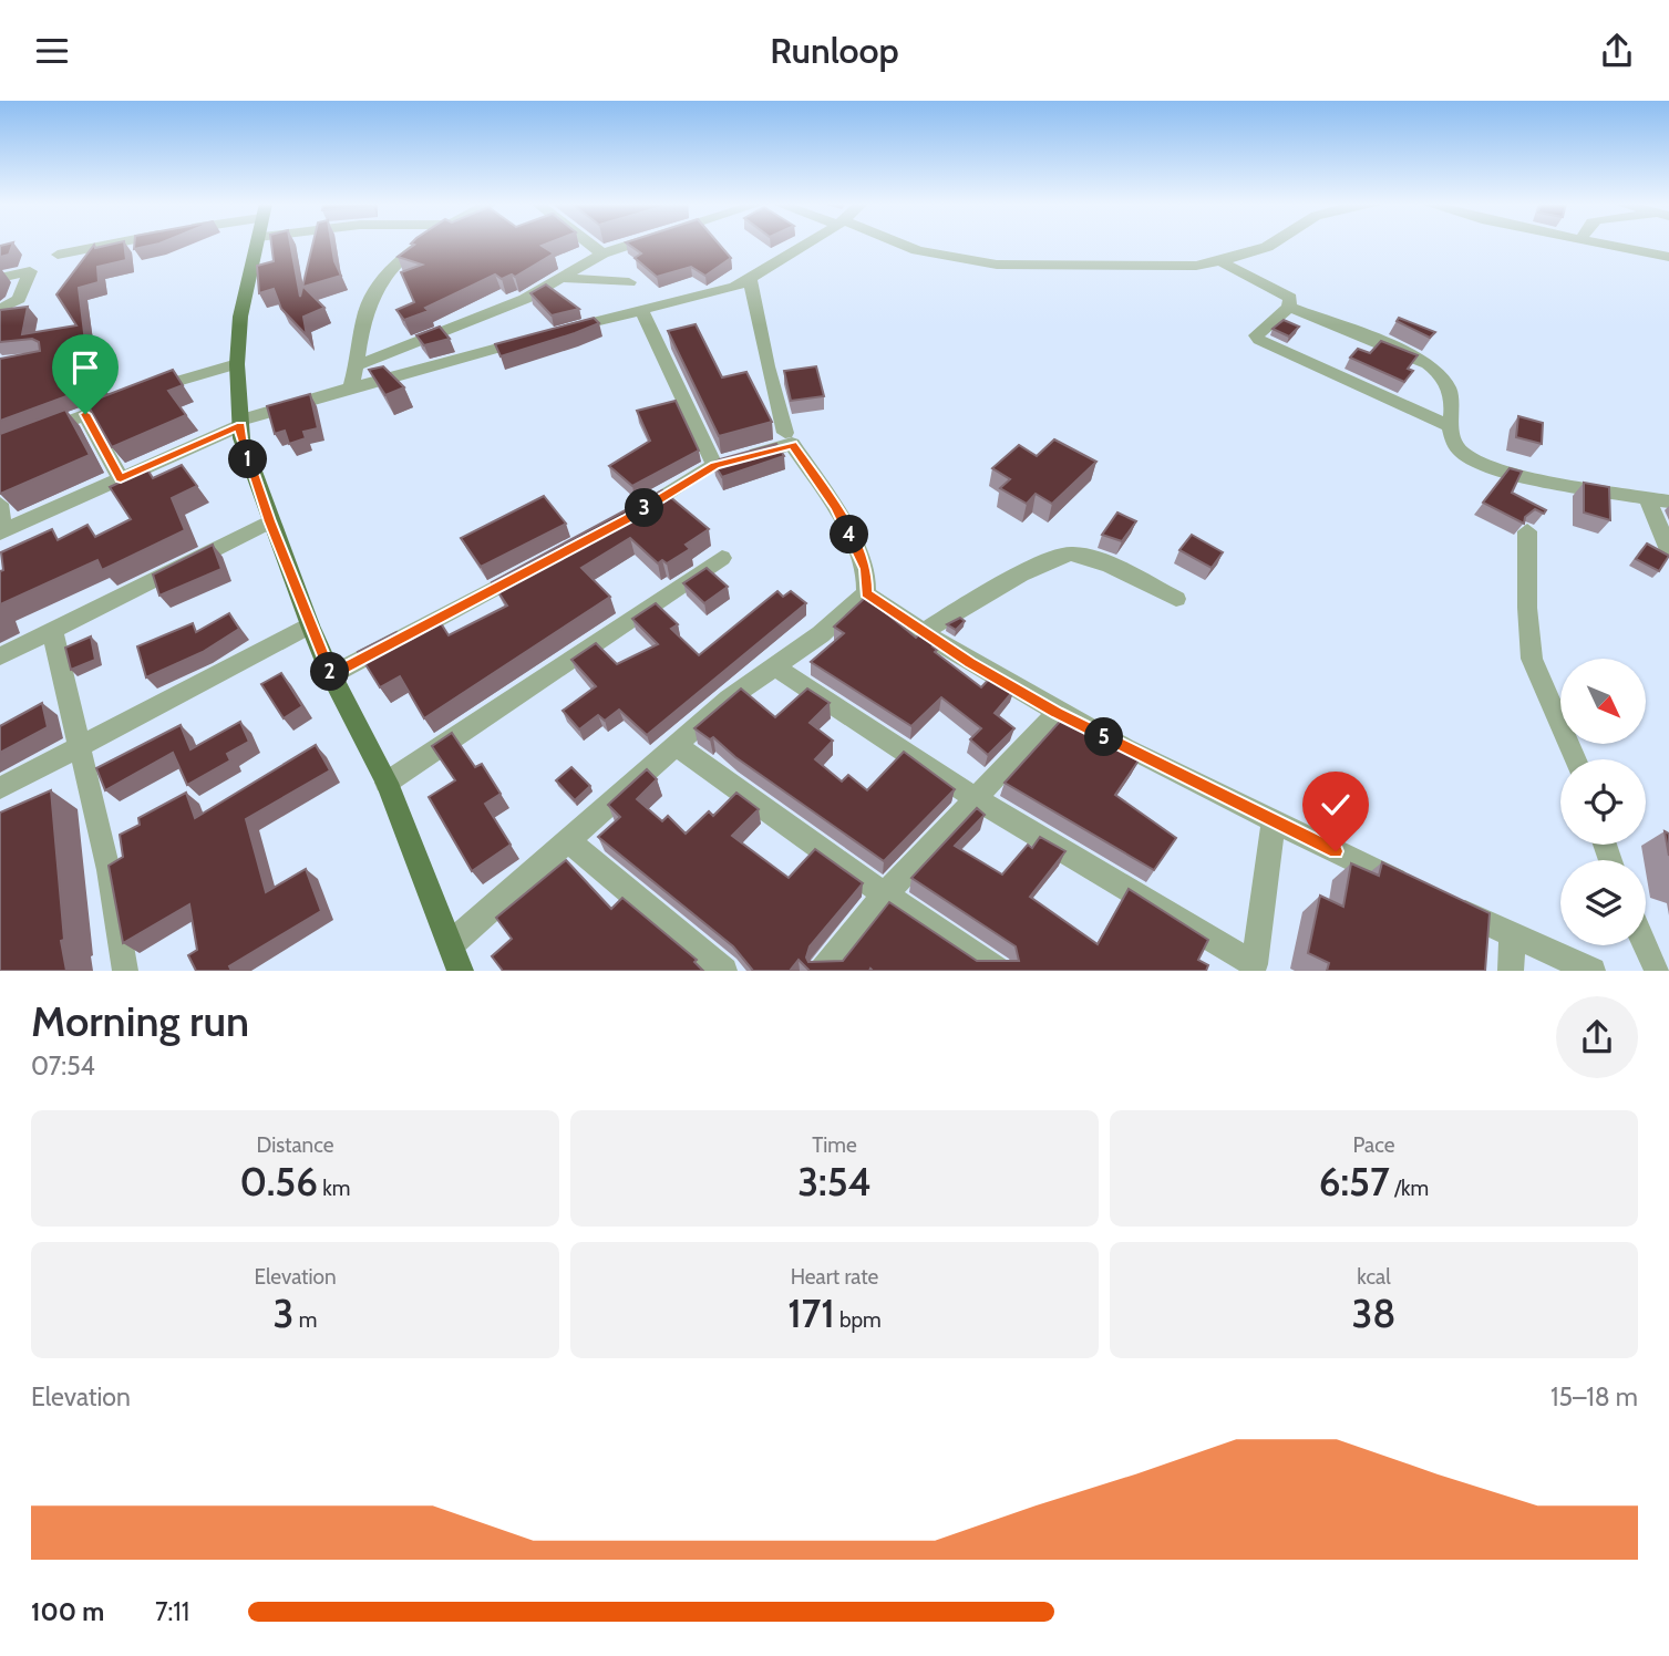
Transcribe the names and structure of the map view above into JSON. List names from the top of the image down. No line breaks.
{"north":"bottom right","page":{"header":"Runloop","pins":["1","3","4","2","5"],"heading":["Morning run","07:54"],"stats":[["Distance","0.56 km"],["Time","3:54"],["Pace","6:57 /km"],["Elevation","3 m"],["Heart rate","171 bpm"],["kcal","38"]],"chart":["Elevation","15–18 m"],"list":[{"name":"100 m","note":"7:11"}]}}
